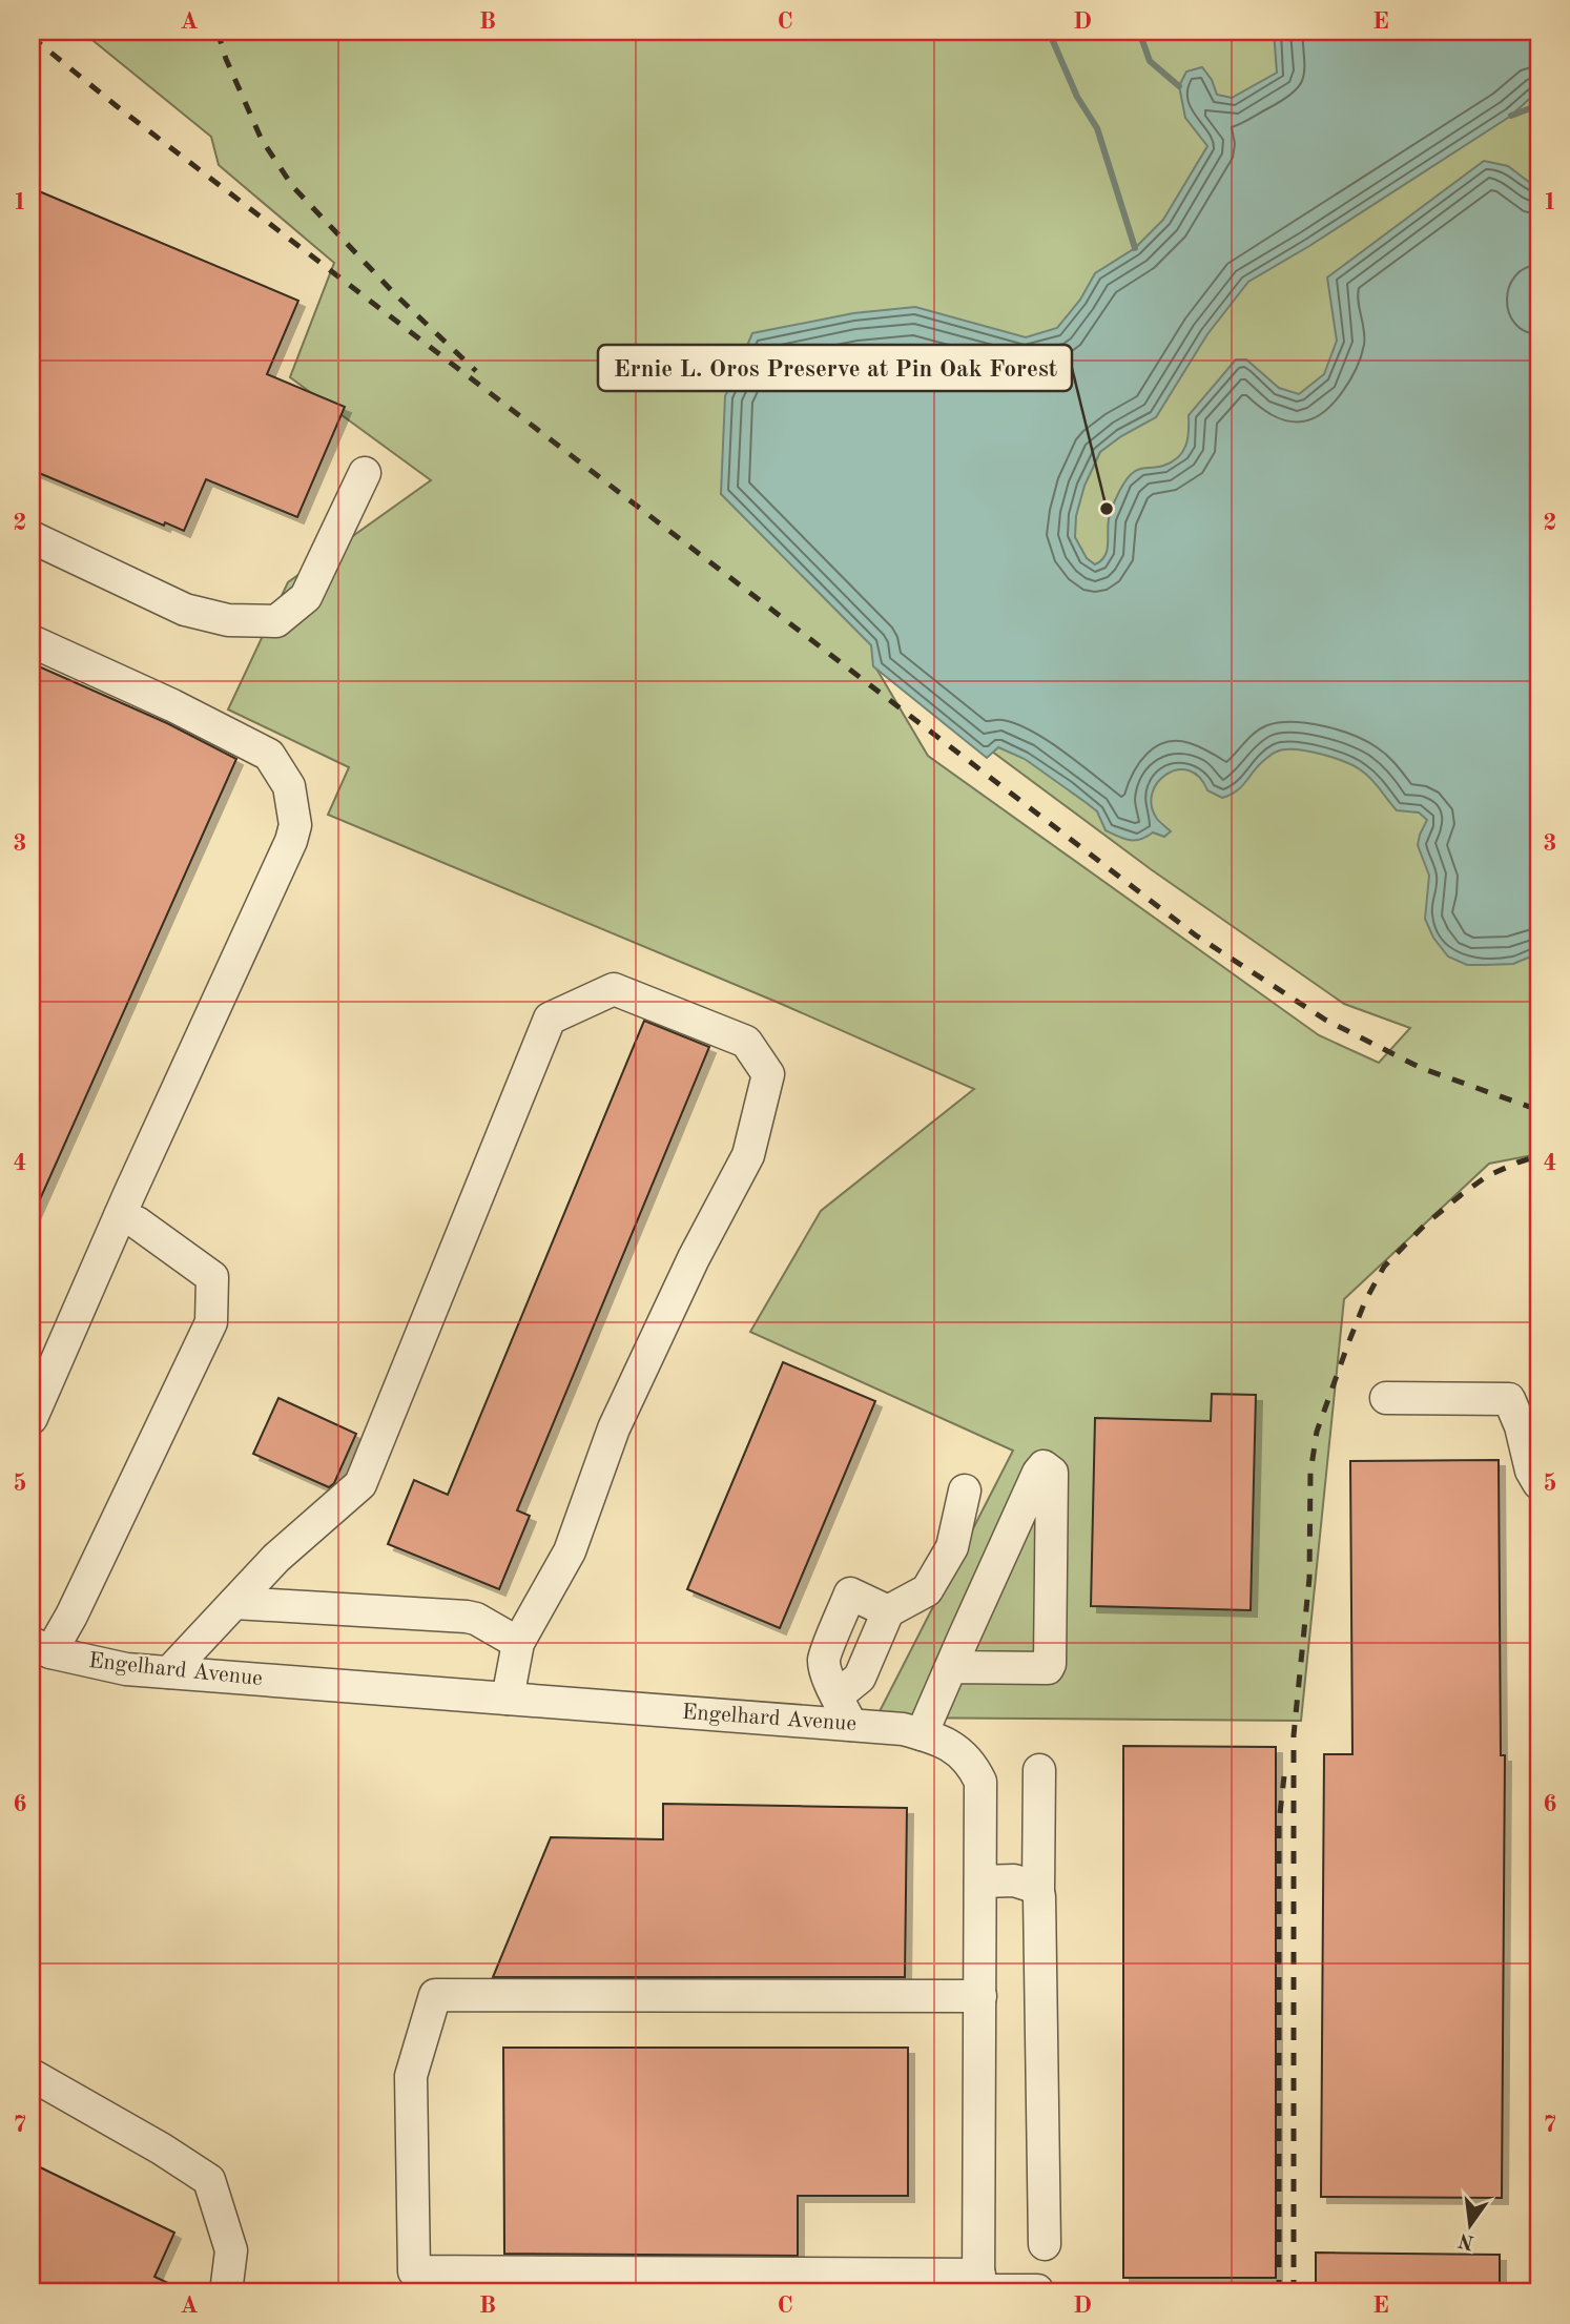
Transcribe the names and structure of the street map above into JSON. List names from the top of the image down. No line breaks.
{"streets":{"street":["Engelhard Avenue"]},"places":["Ernie L. Oros Preserve at Pin Oak Forest"],"north":"bottom","grid":{"columns":["A","B","C","D","E"],"rows":["1","2","3","4","5","6","7"]}}
